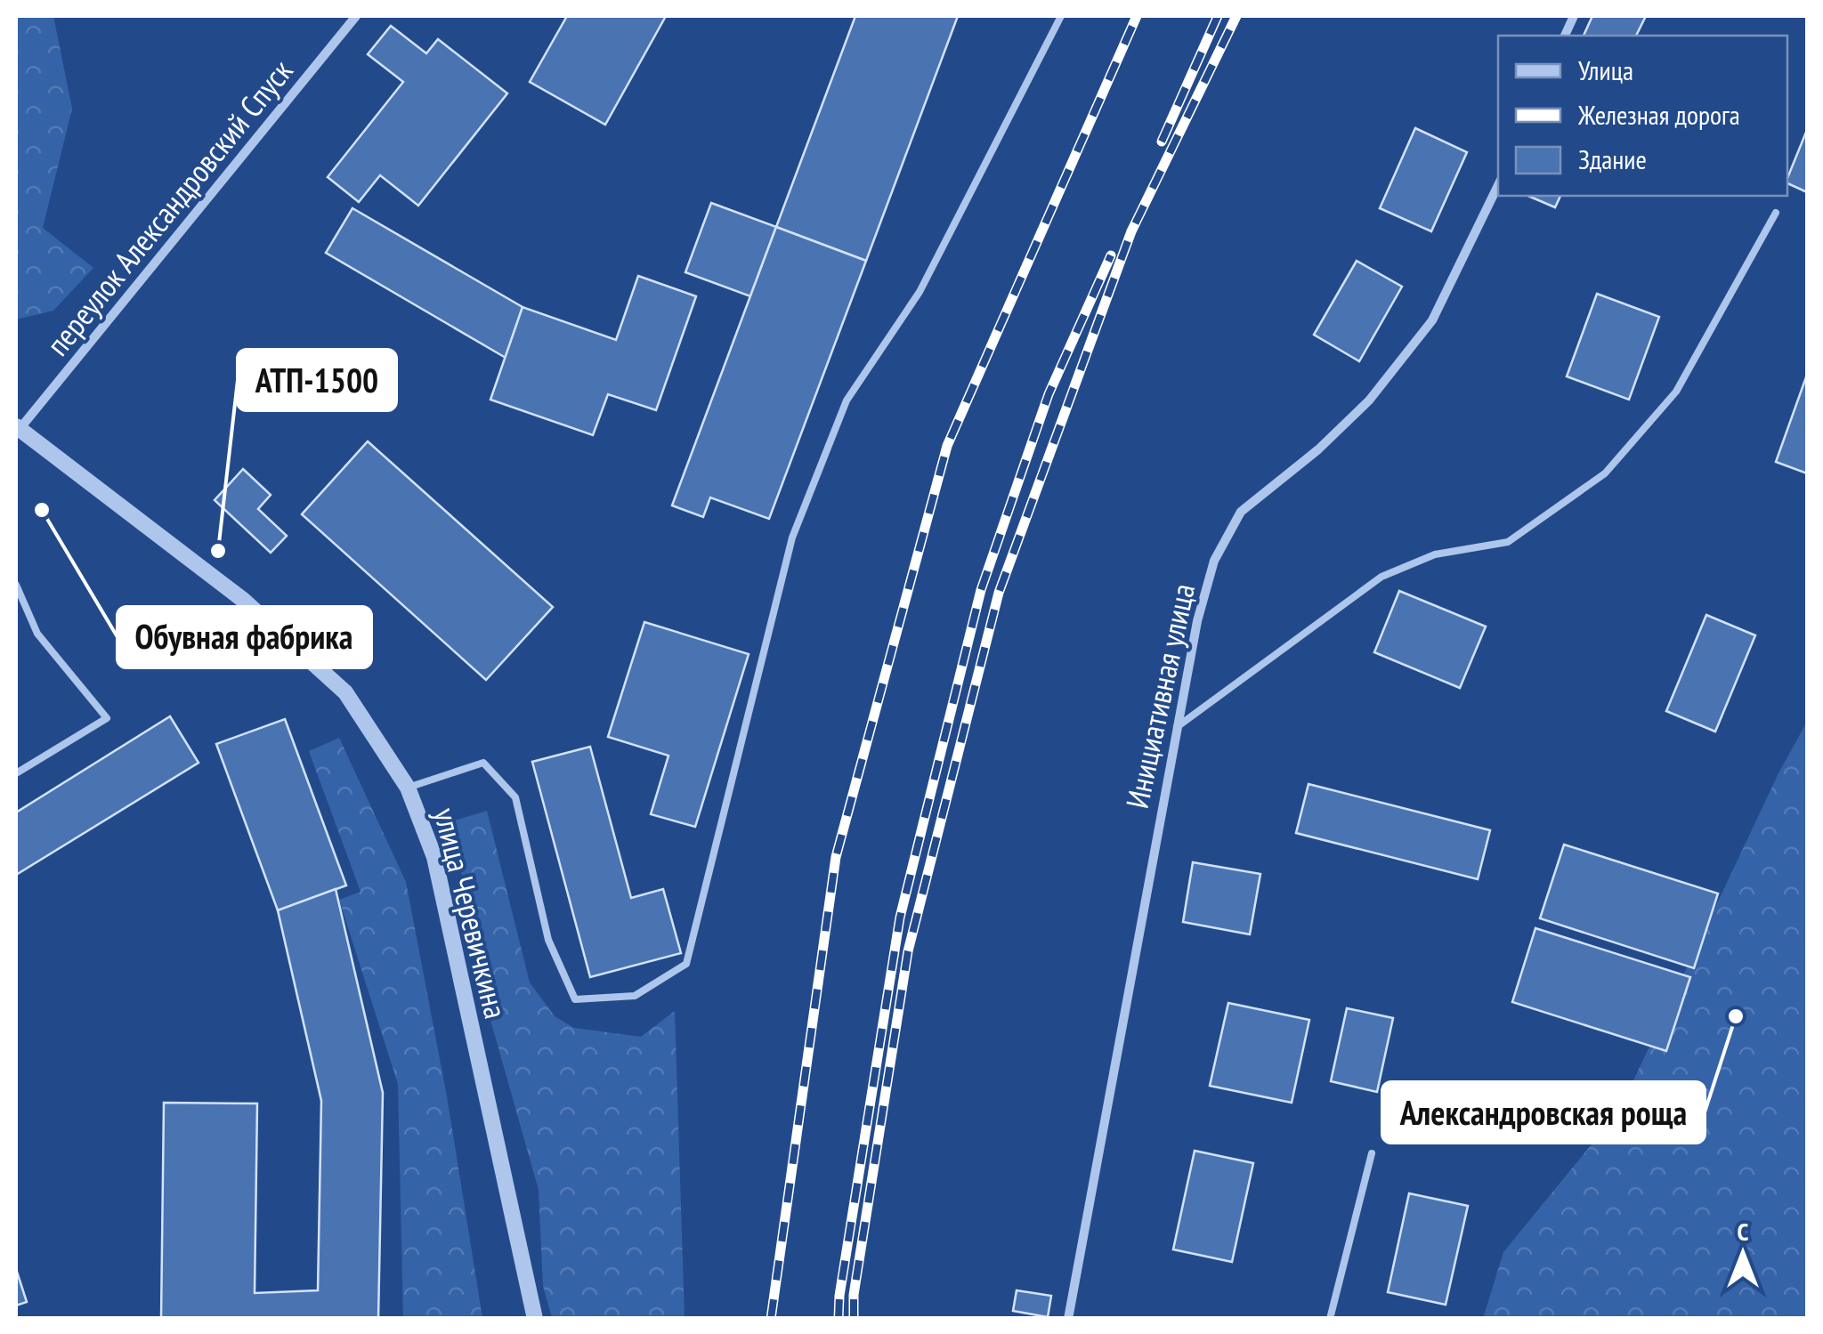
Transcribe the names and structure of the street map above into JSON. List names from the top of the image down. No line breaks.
{"streets":{"street":["переулок Александровский Спуск","Инициативная улица","улица Черевичкина"]},"crossings":[["переулок Александровский Спуск","улица Черевичкина"]],"places":["Обувная фабрика","АТП-1500","Александровская роща"],"legend":["Улица","Железная дорога","Здание"],"north":"top"}
